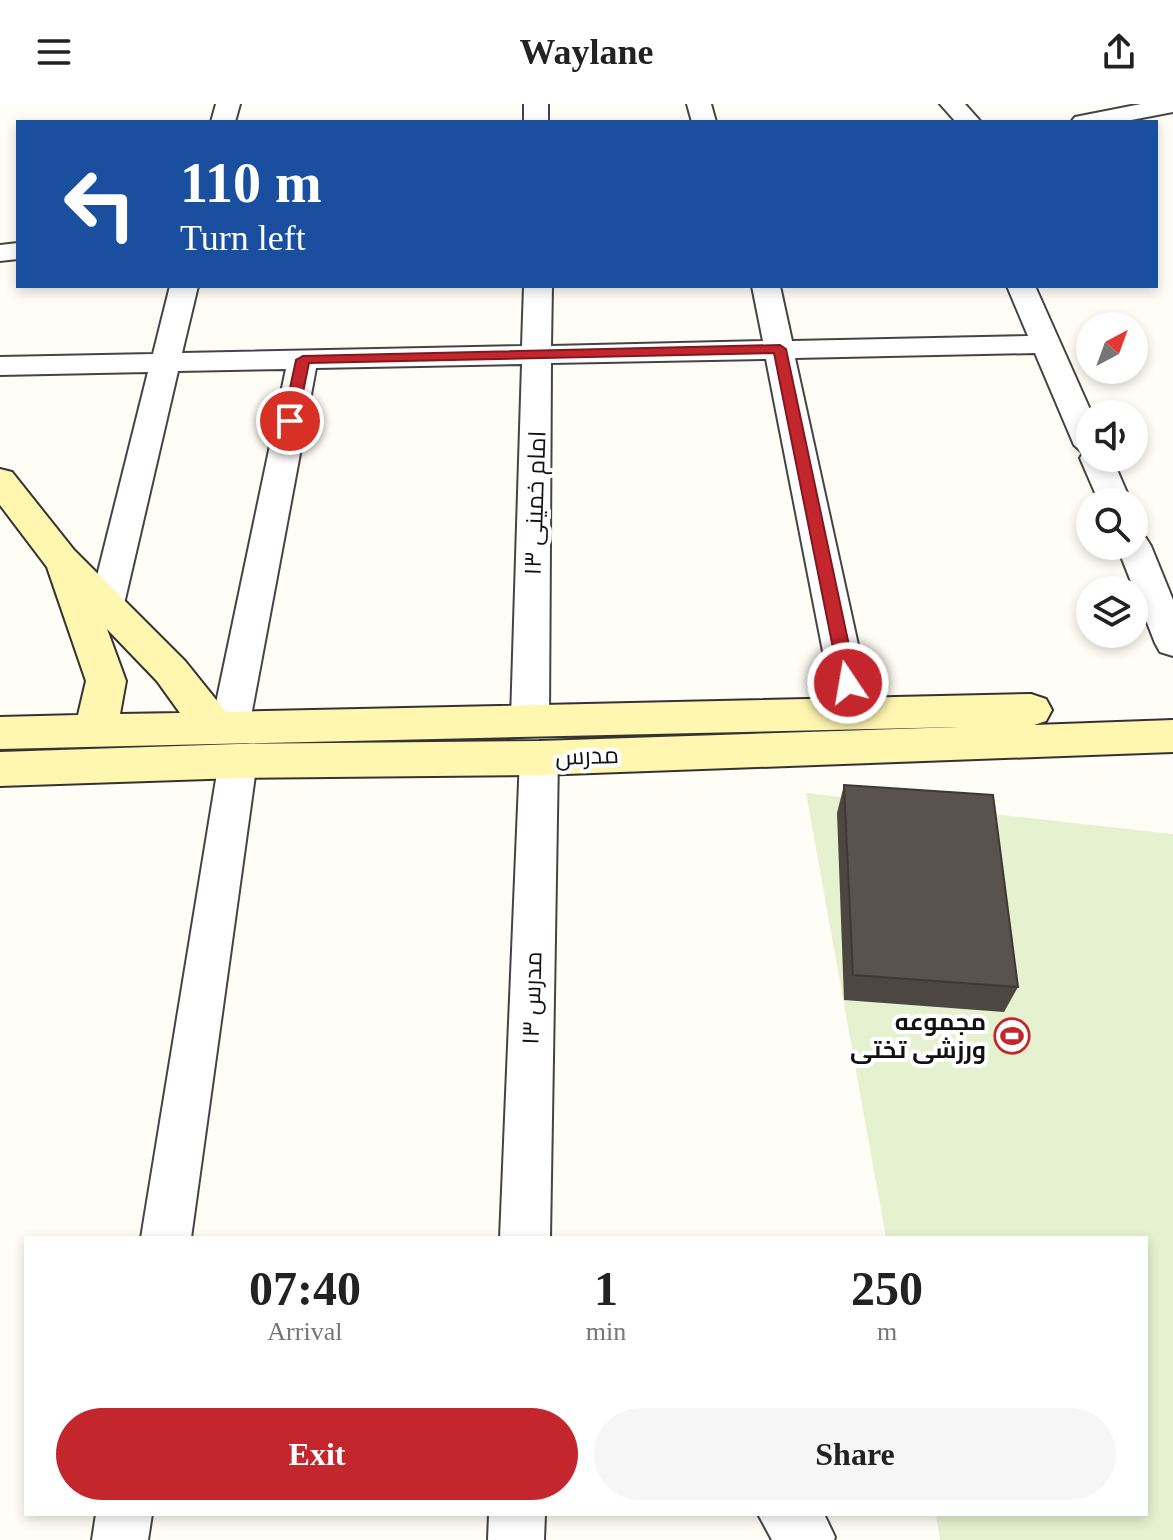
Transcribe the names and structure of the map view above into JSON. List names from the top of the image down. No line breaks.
{"streets":{"main road":["مدرس"],"street":["امام خمینی ۱۳","مدرس ۱۳"]},"crossings":[["امام خمینی ۱۳","مدرس"],["امام خمینی ۱۳","مدرس ۱۳"],["مدرس","مدرس ۱۳"]],"places":{"sports":["مجموعه ورزشی تختی"]},"north":"top right","page":{"header":"Waylane","turn":["110 m","Turn left"],"eta":["07:40","Arrival","1","min","250","m"],"buttons":["Exit","Share"]}}
